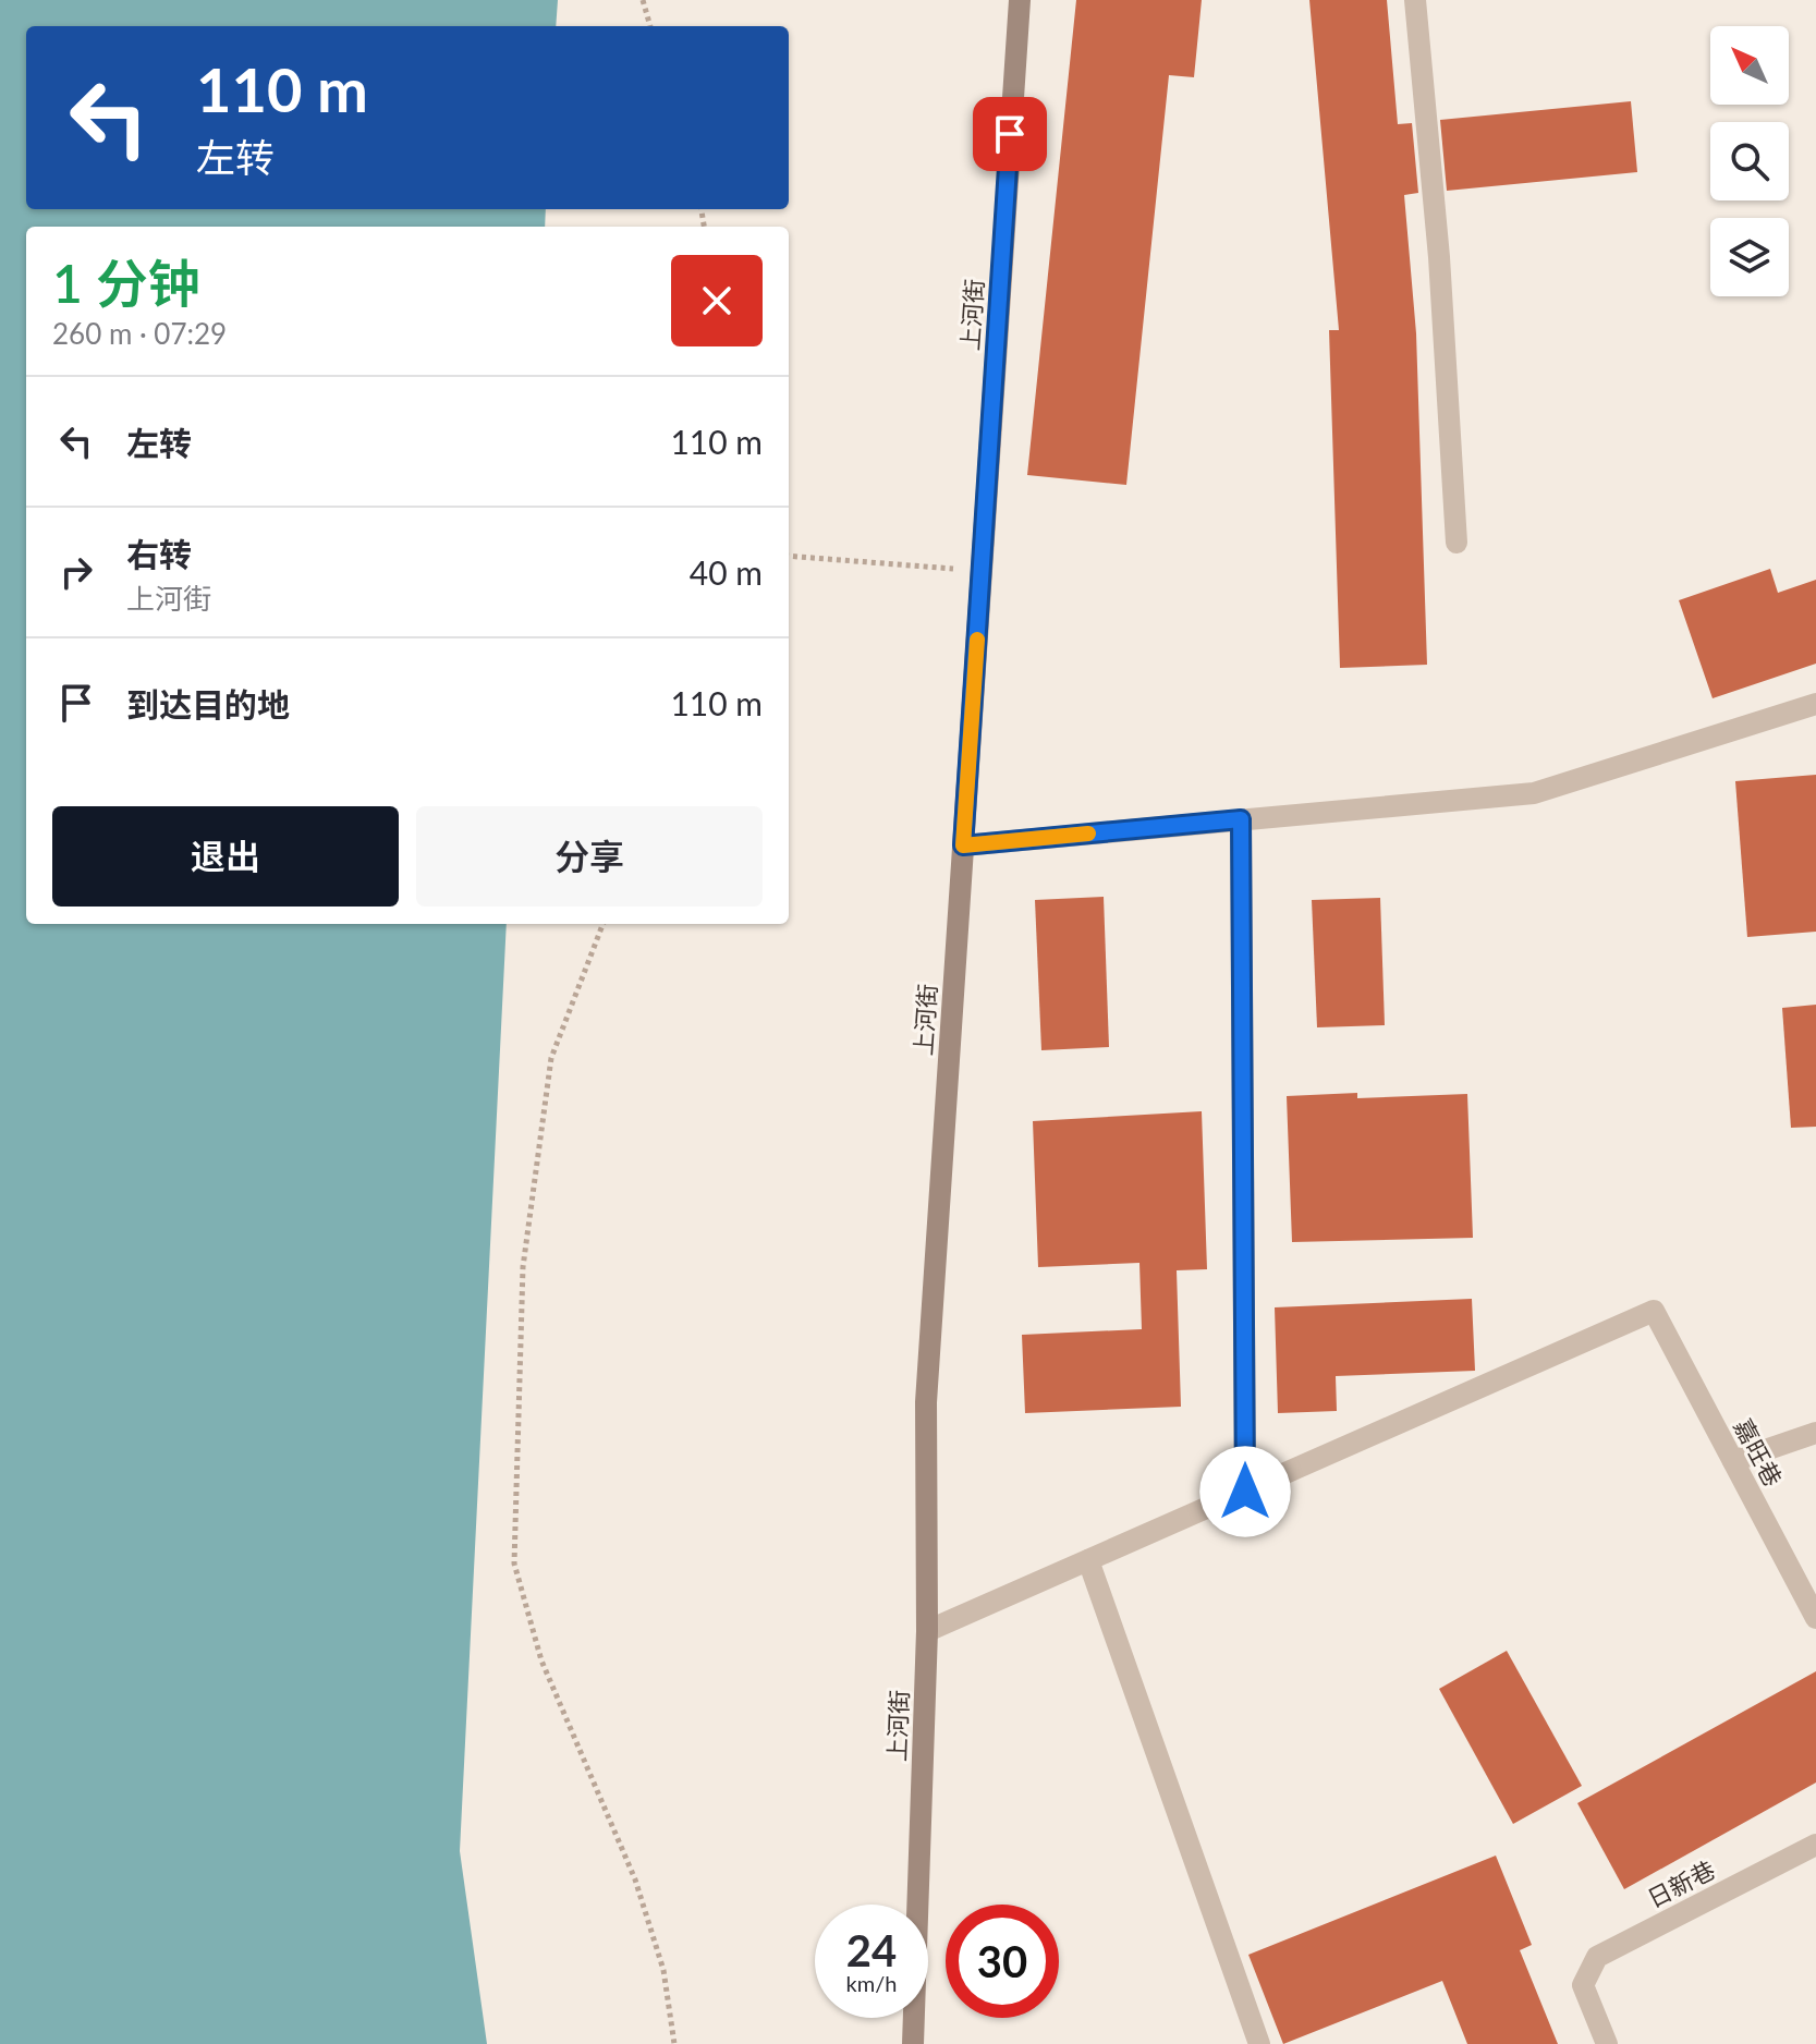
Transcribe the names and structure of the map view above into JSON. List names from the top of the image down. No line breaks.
{"streets":{"street":["上河街","嘉旺巷","日新巷"]},"north":"top left","page":{"turn":["110 m","左转"],"heading":["1 分钟","260 m · 07:29"],"list":[{"name":"左转","value":"110 m"},{"name":"右转","note":"上河街","value":"40 m"},{"name":"到达目的地","value":"110 m"}],"buttons":["退出","分享"],"speed":"24 km/h","limit":"30"}}
